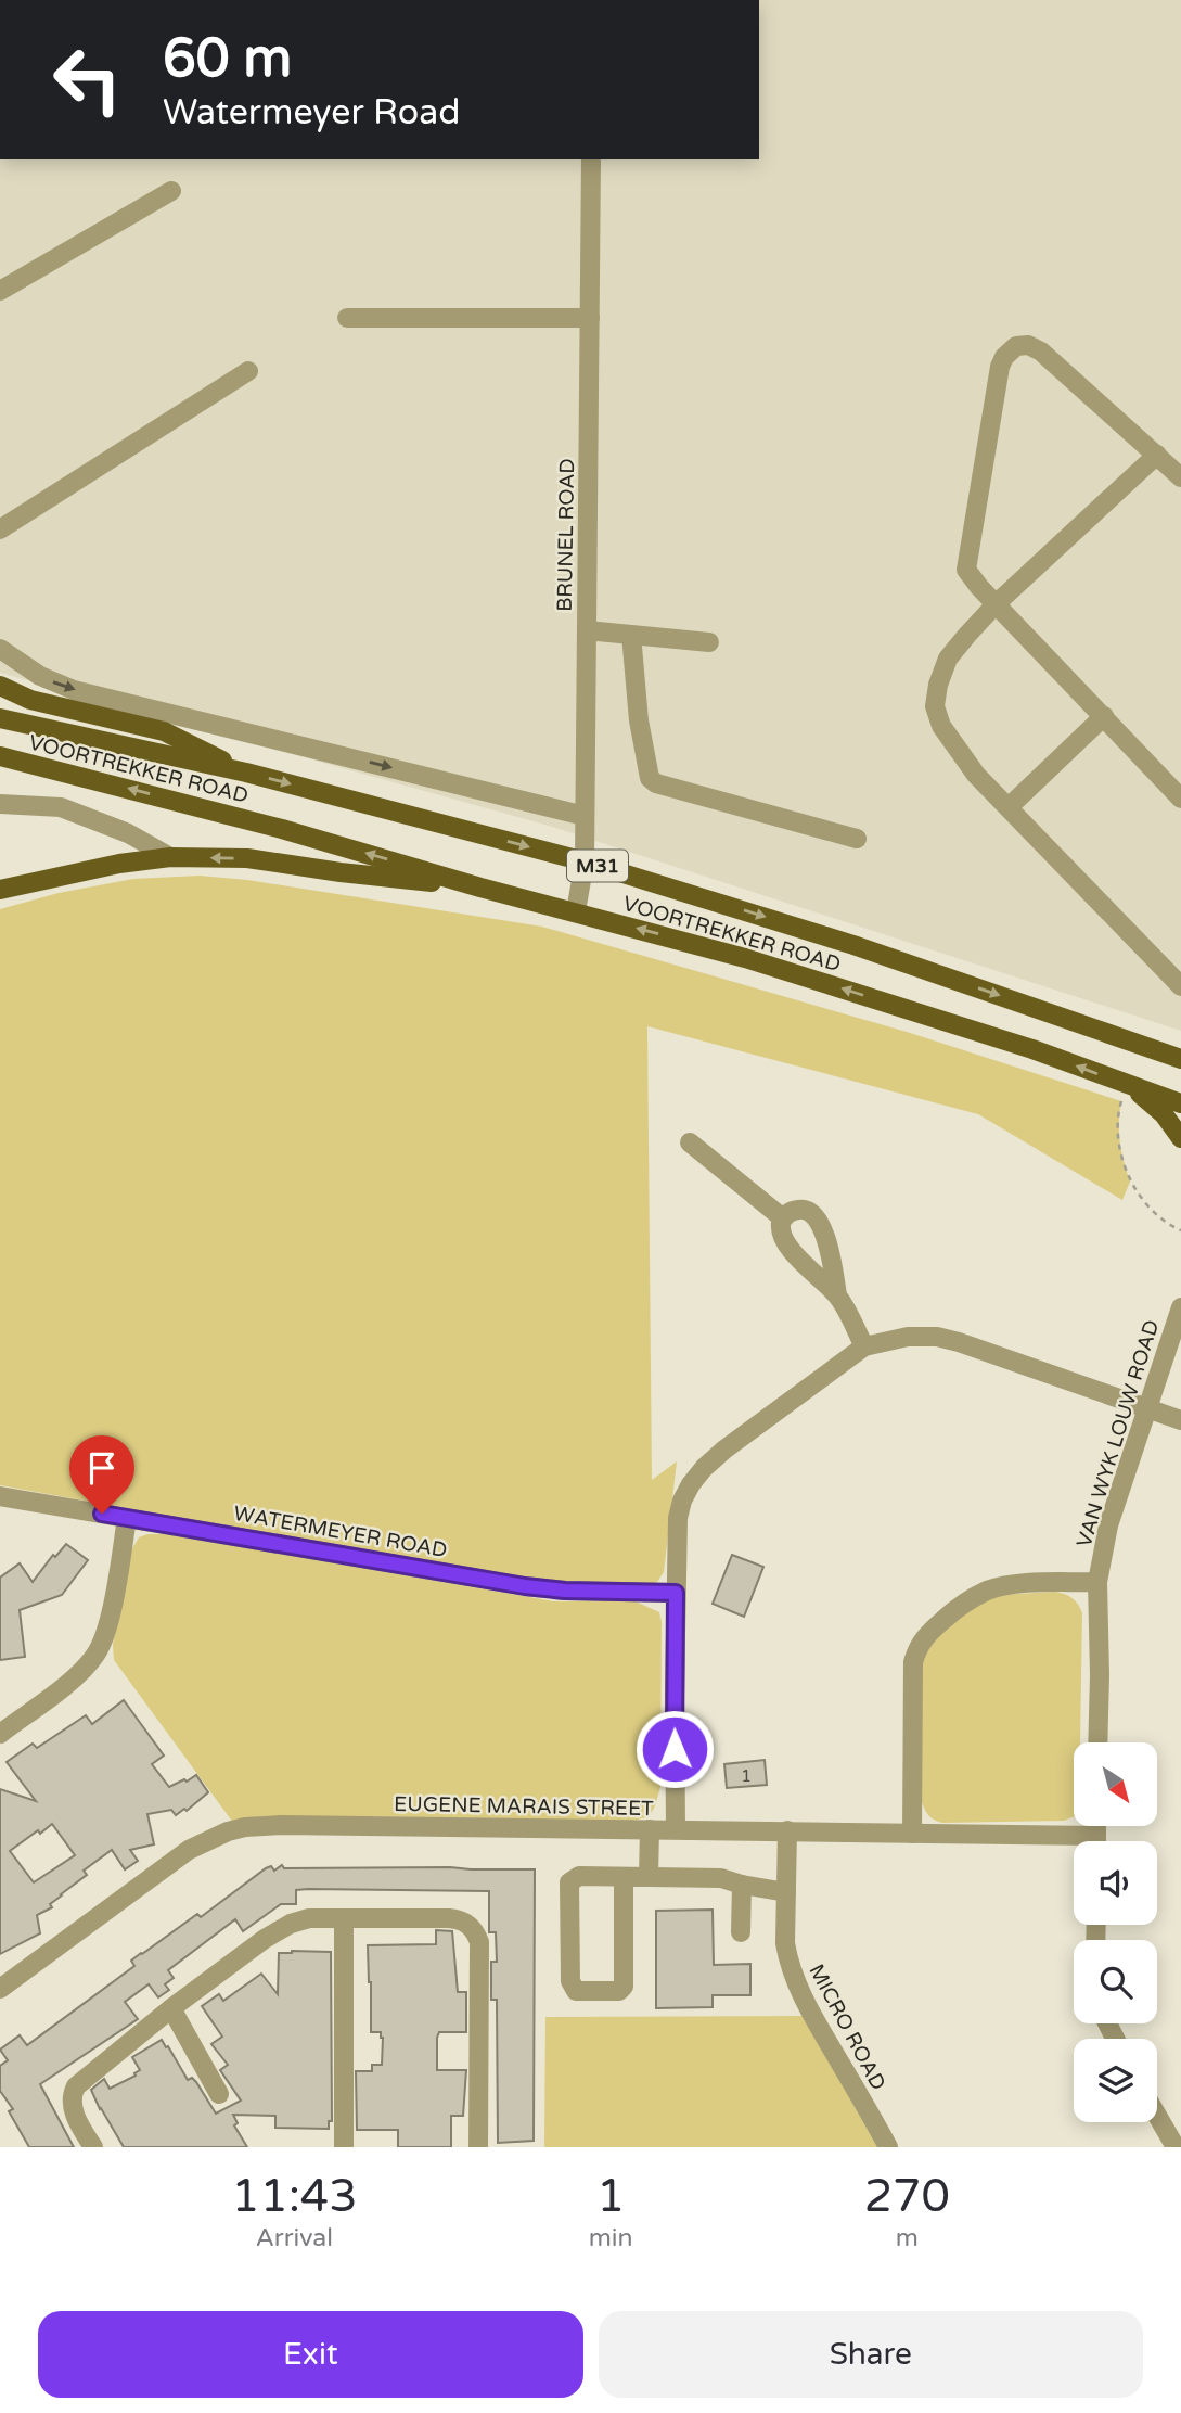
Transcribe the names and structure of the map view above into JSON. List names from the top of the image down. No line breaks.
{"streets":{"main road":["VOORTREKKER ROAD","M31"],"street":["BRUNEL ROAD","VAN WYK LOUW ROAD","WATERMEYER ROAD","EUGENE MARAIS STREET","MICRO ROAD"]},"crossings":[["BRUNEL ROAD","VOORTREKKER ROAD"],["EUGENE MARAIS STREET","MICRO ROAD"]],"house_numbers":["1"],"north":"bottom right","page":{"turn":["60 m","Watermeyer Road"],"eta":["11:43","Arrival","1","min","270","m"],"buttons":["Exit","Share"]}}
